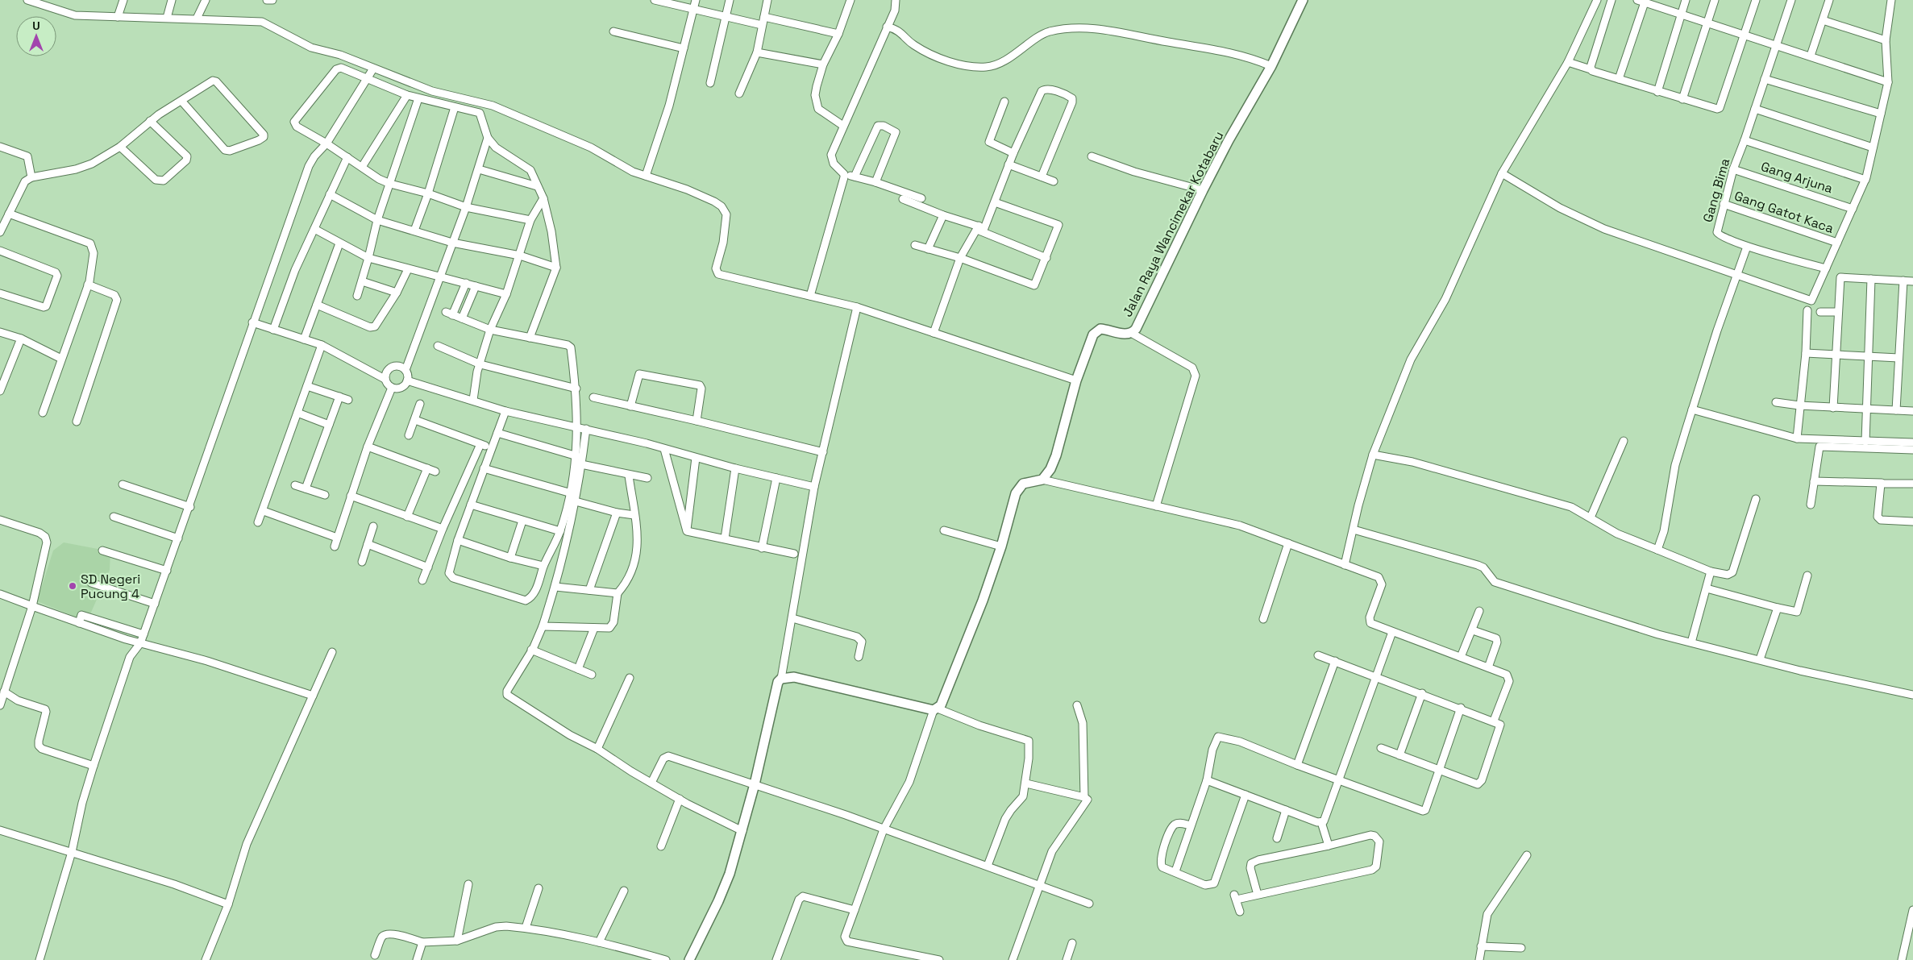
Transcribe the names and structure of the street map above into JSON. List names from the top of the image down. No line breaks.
{"streets":{"street":["Gang Arjuna","Gang Bima","Gang Gatot Kaca","Jalan Raya Wancimekar Kotabaru"]},"crossings":[["Gang Arjuna","Gang Bima"],["Gang Bima","Gang Gatot Kaca"]],"places":["SD Negeri Pucung 4"],"north":"top"}
